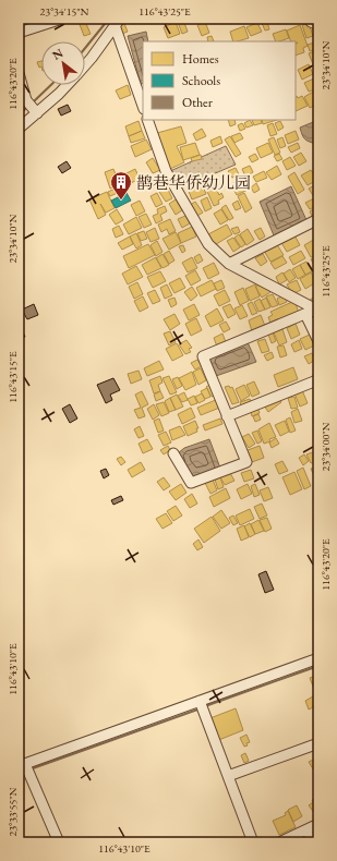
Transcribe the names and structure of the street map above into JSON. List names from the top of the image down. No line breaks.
{"places":{"building":["鹊巷华侨幼儿园"]},"legend":["Homes","Schools","Other"],"north":"top left","coordinates":["23°34'15\"N","116°43'25\"E","23°34'10\"N","116°43'20\"E","116°43'15\"E","23°34'00\"N","116°43'10\"E","23°33'55\"N"]}
